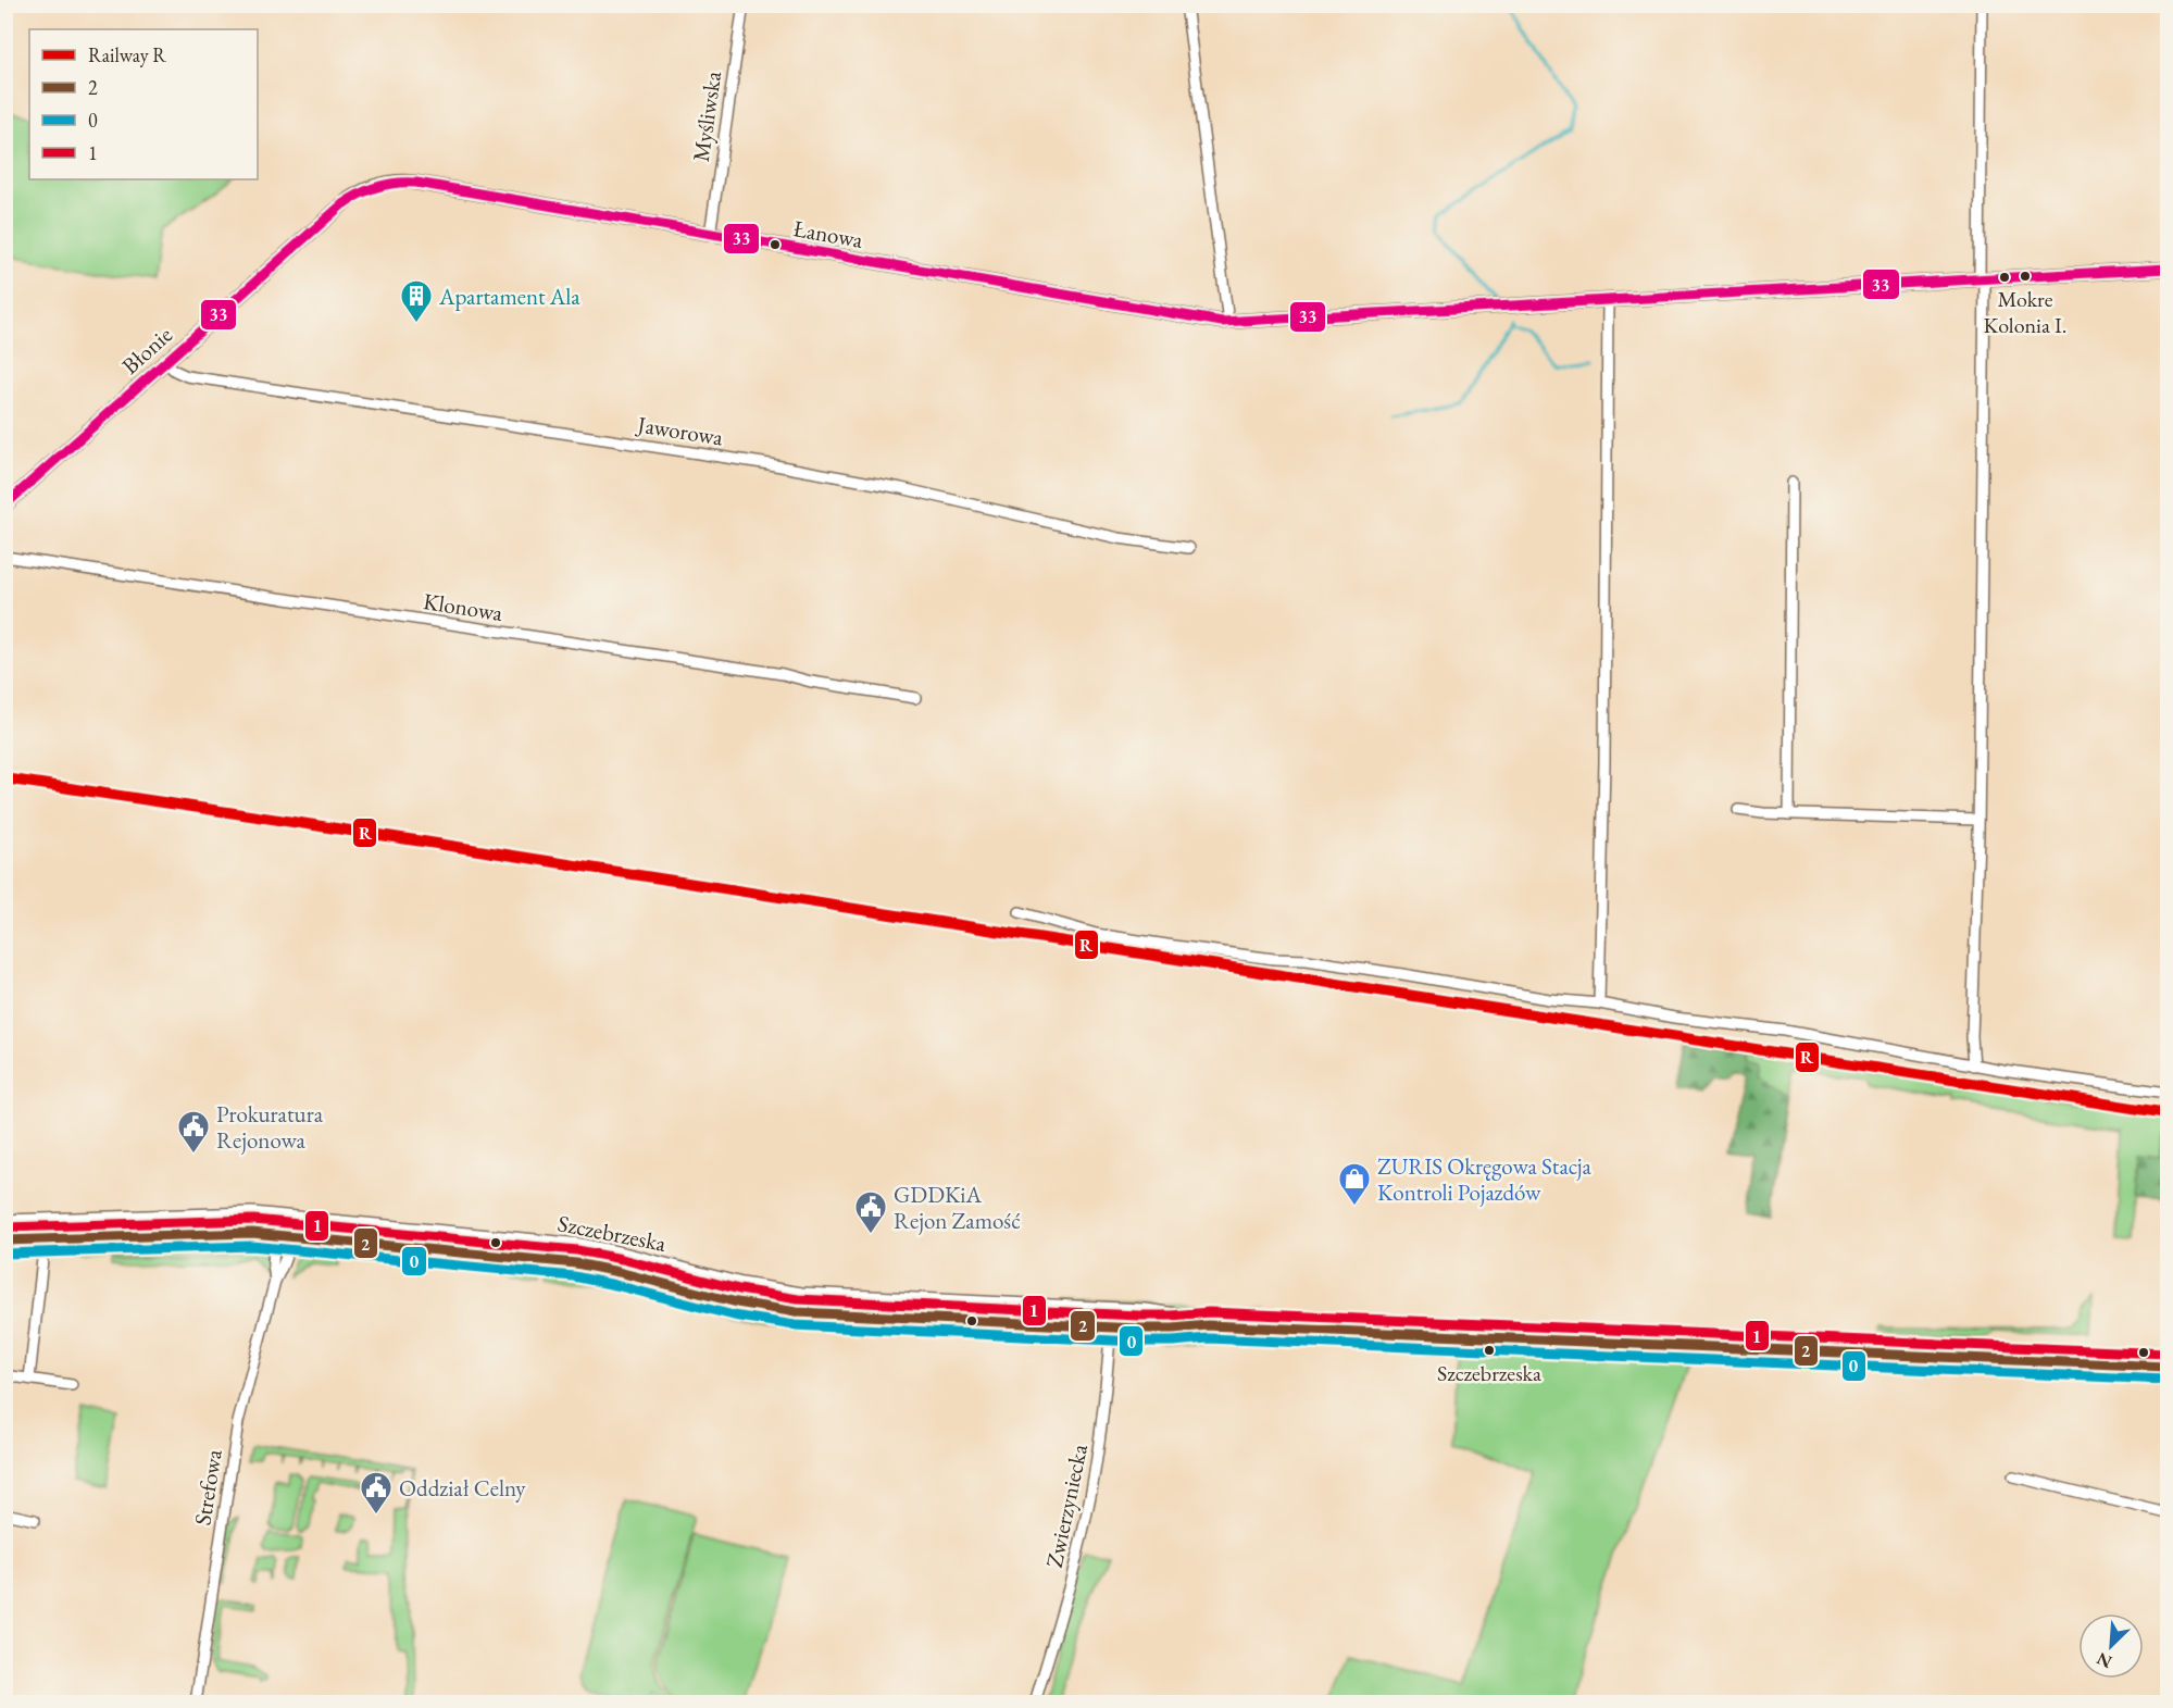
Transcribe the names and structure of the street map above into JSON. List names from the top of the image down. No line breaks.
{"streets":{"main road":["Szczebrzeska"],"street":["Myśliwska","Łanowa","Błonie","Jaworowa","Klonowa","Strefowa","Zwierzyniecka"]},"crossings":[["Myśliwska","Łanowa"],["Łanowa","Błonie"],["Błonie","Jaworowa"],["Szczebrzeska","Strefowa"],["Szczebrzeska","Zwierzyniecka"]],"places":{"other":["Mokre Kolonia I.","Szczebrzeska"],"building":["Apartament Ala"],"public building":["Prokuratura Rejonowa","GDDKiA Rejon Zamość","Oddział Celny"],"shop":["ZURIS Okręgowa Stacja Kontroli Pojazdów"]},"lines":["transit line 33","rail line R","transit line 1","transit line 2","transit line 0"],"legend":["Railway R","2","0","1"],"north":"bottom left"}
